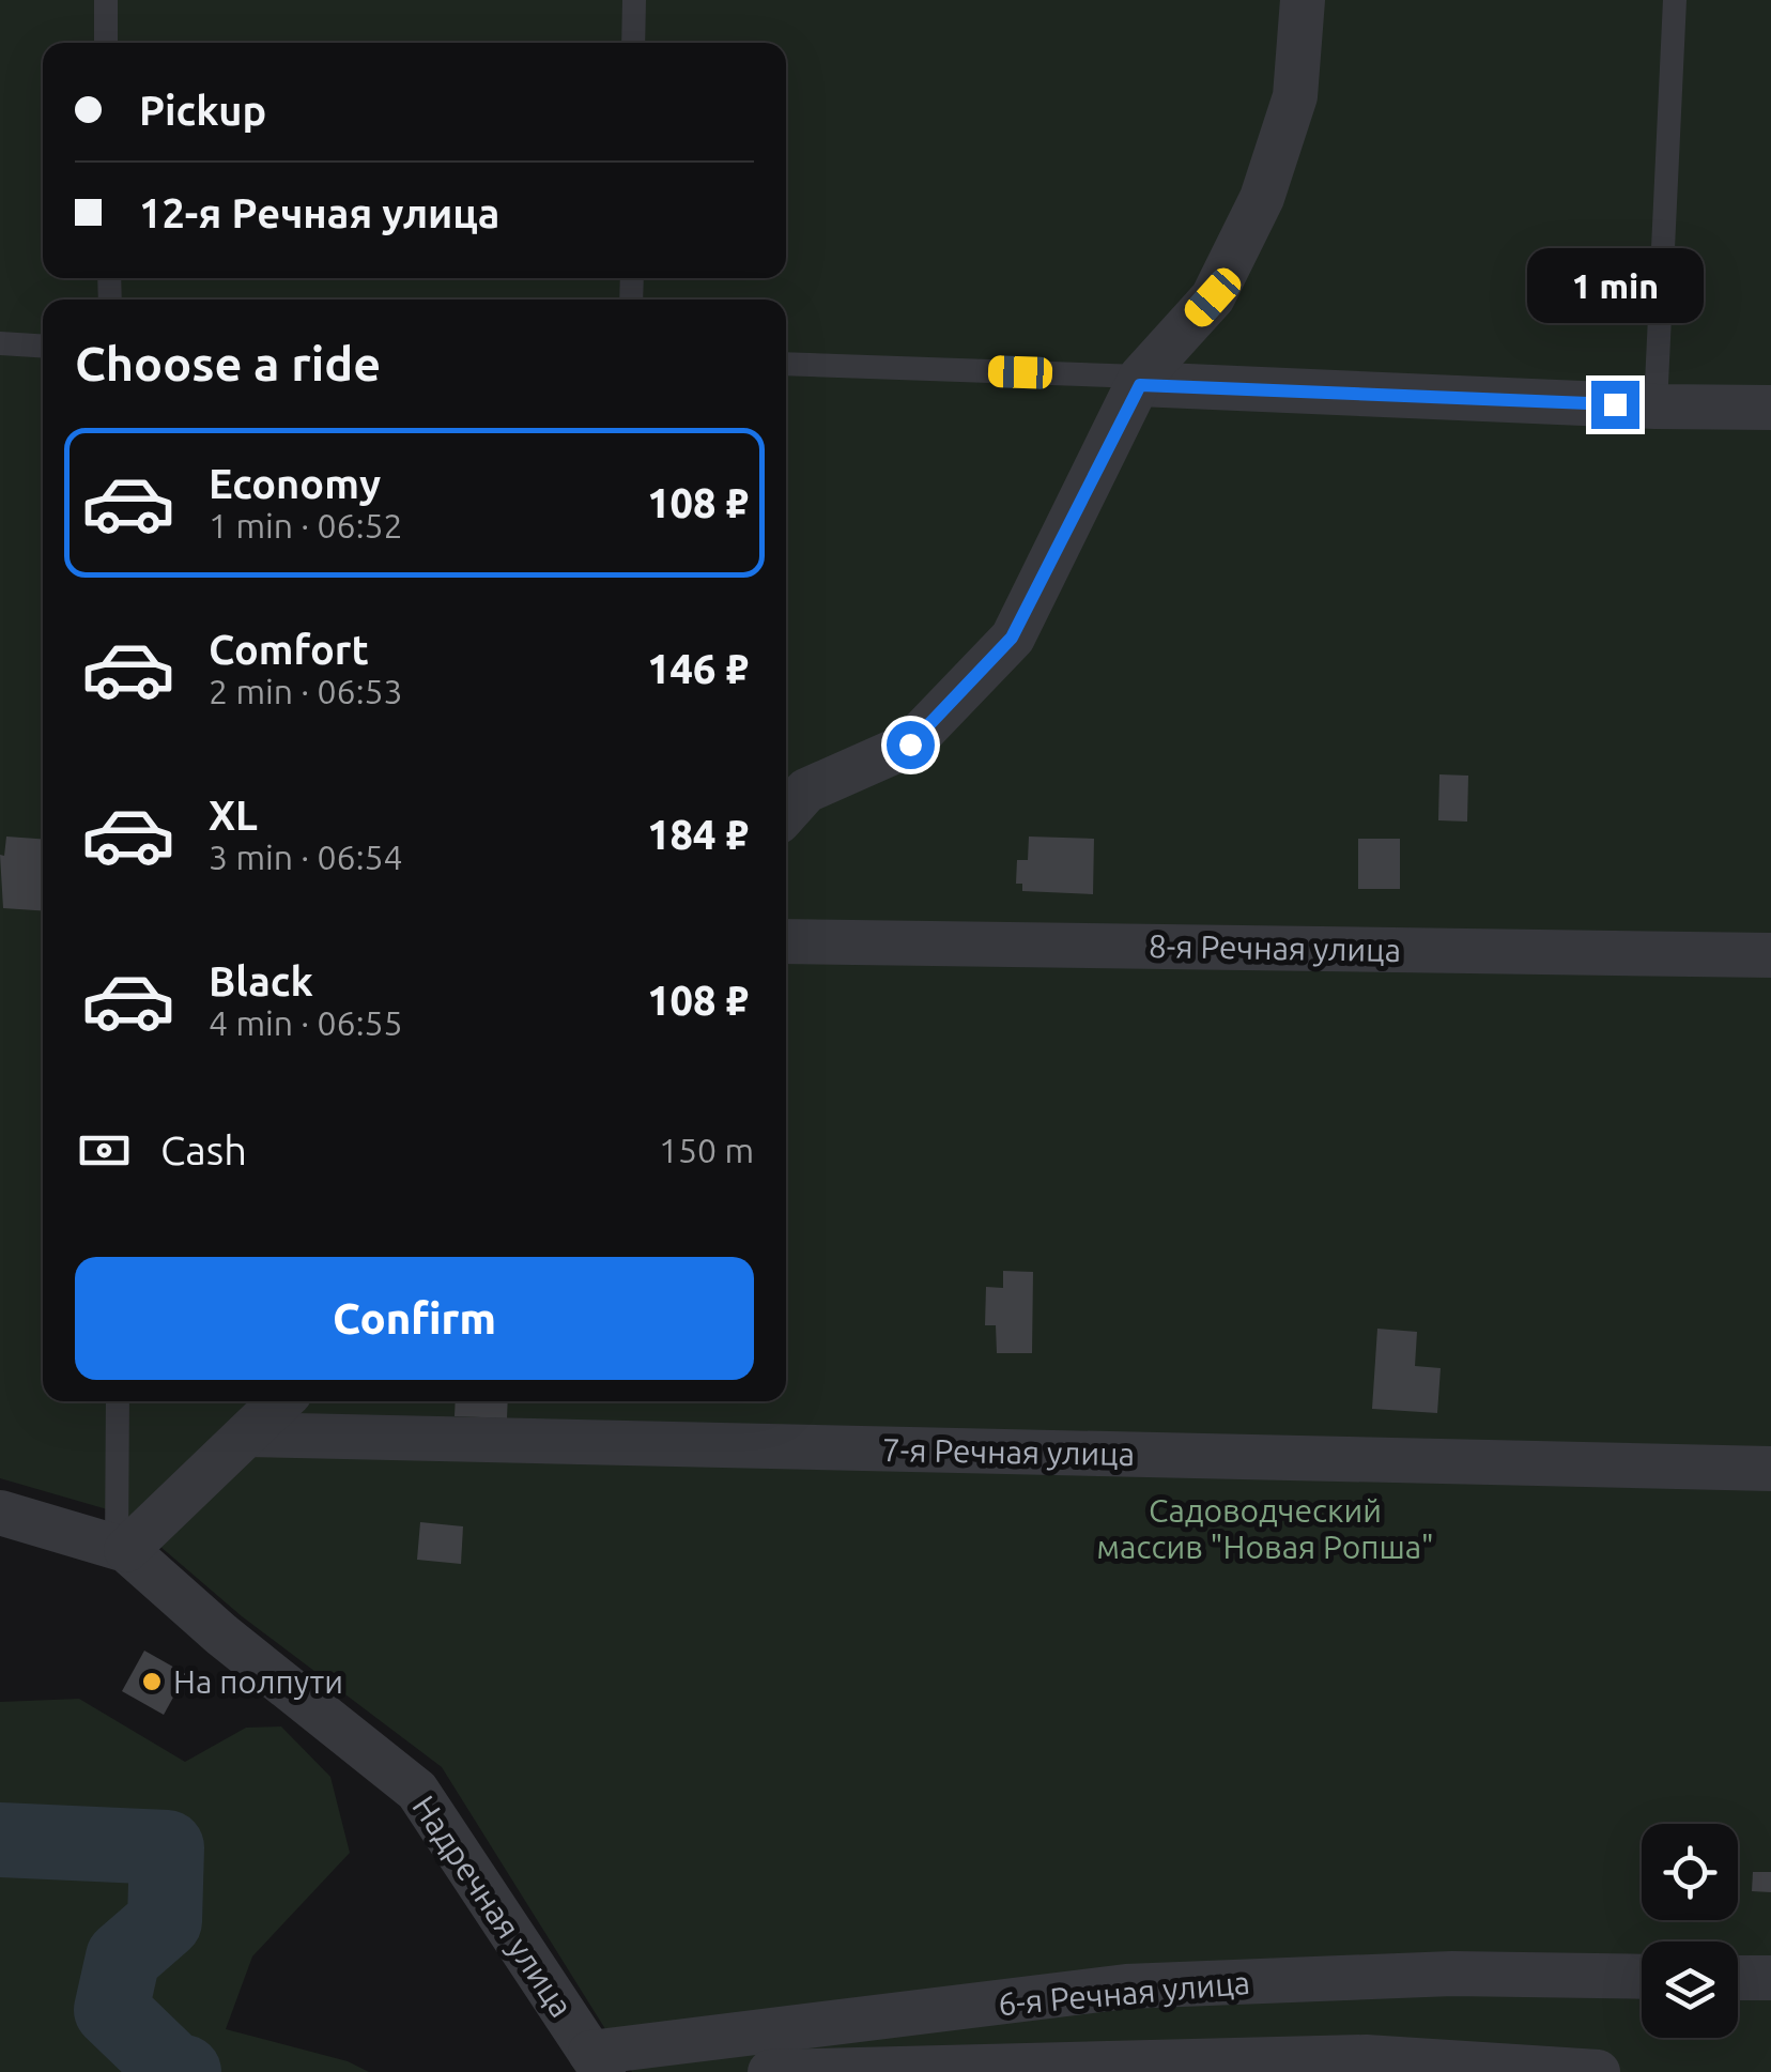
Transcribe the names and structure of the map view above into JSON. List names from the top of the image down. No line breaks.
{"streets":{"street":["8-я Речная улица","7-я Речная улица","Надречная улица","6-я Речная улица"]},"crossings":[["Надречная улица","6-я Речная улица"]],"parks":["Садоводческий массив \"Новая Ропша\""],"places":["На полпути"],"page":{"banner":["Pickup","12-я Речная улица"],"bubble":"1 min","heading":"Choose a ride","list":[{"name":"Economy","note":"1 min · 06:52","value":"108 ₽"},{"name":"Comfort","note":"2 min · 06:53","value":"146 ₽"},{"name":"XL","note":"3 min · 06:54","value":"184 ₽"},{"name":"Black","note":"4 min · 06:55","value":"108 ₽"}],"pay":["Cash","150 m"],"buttons":"Confirm"}}
